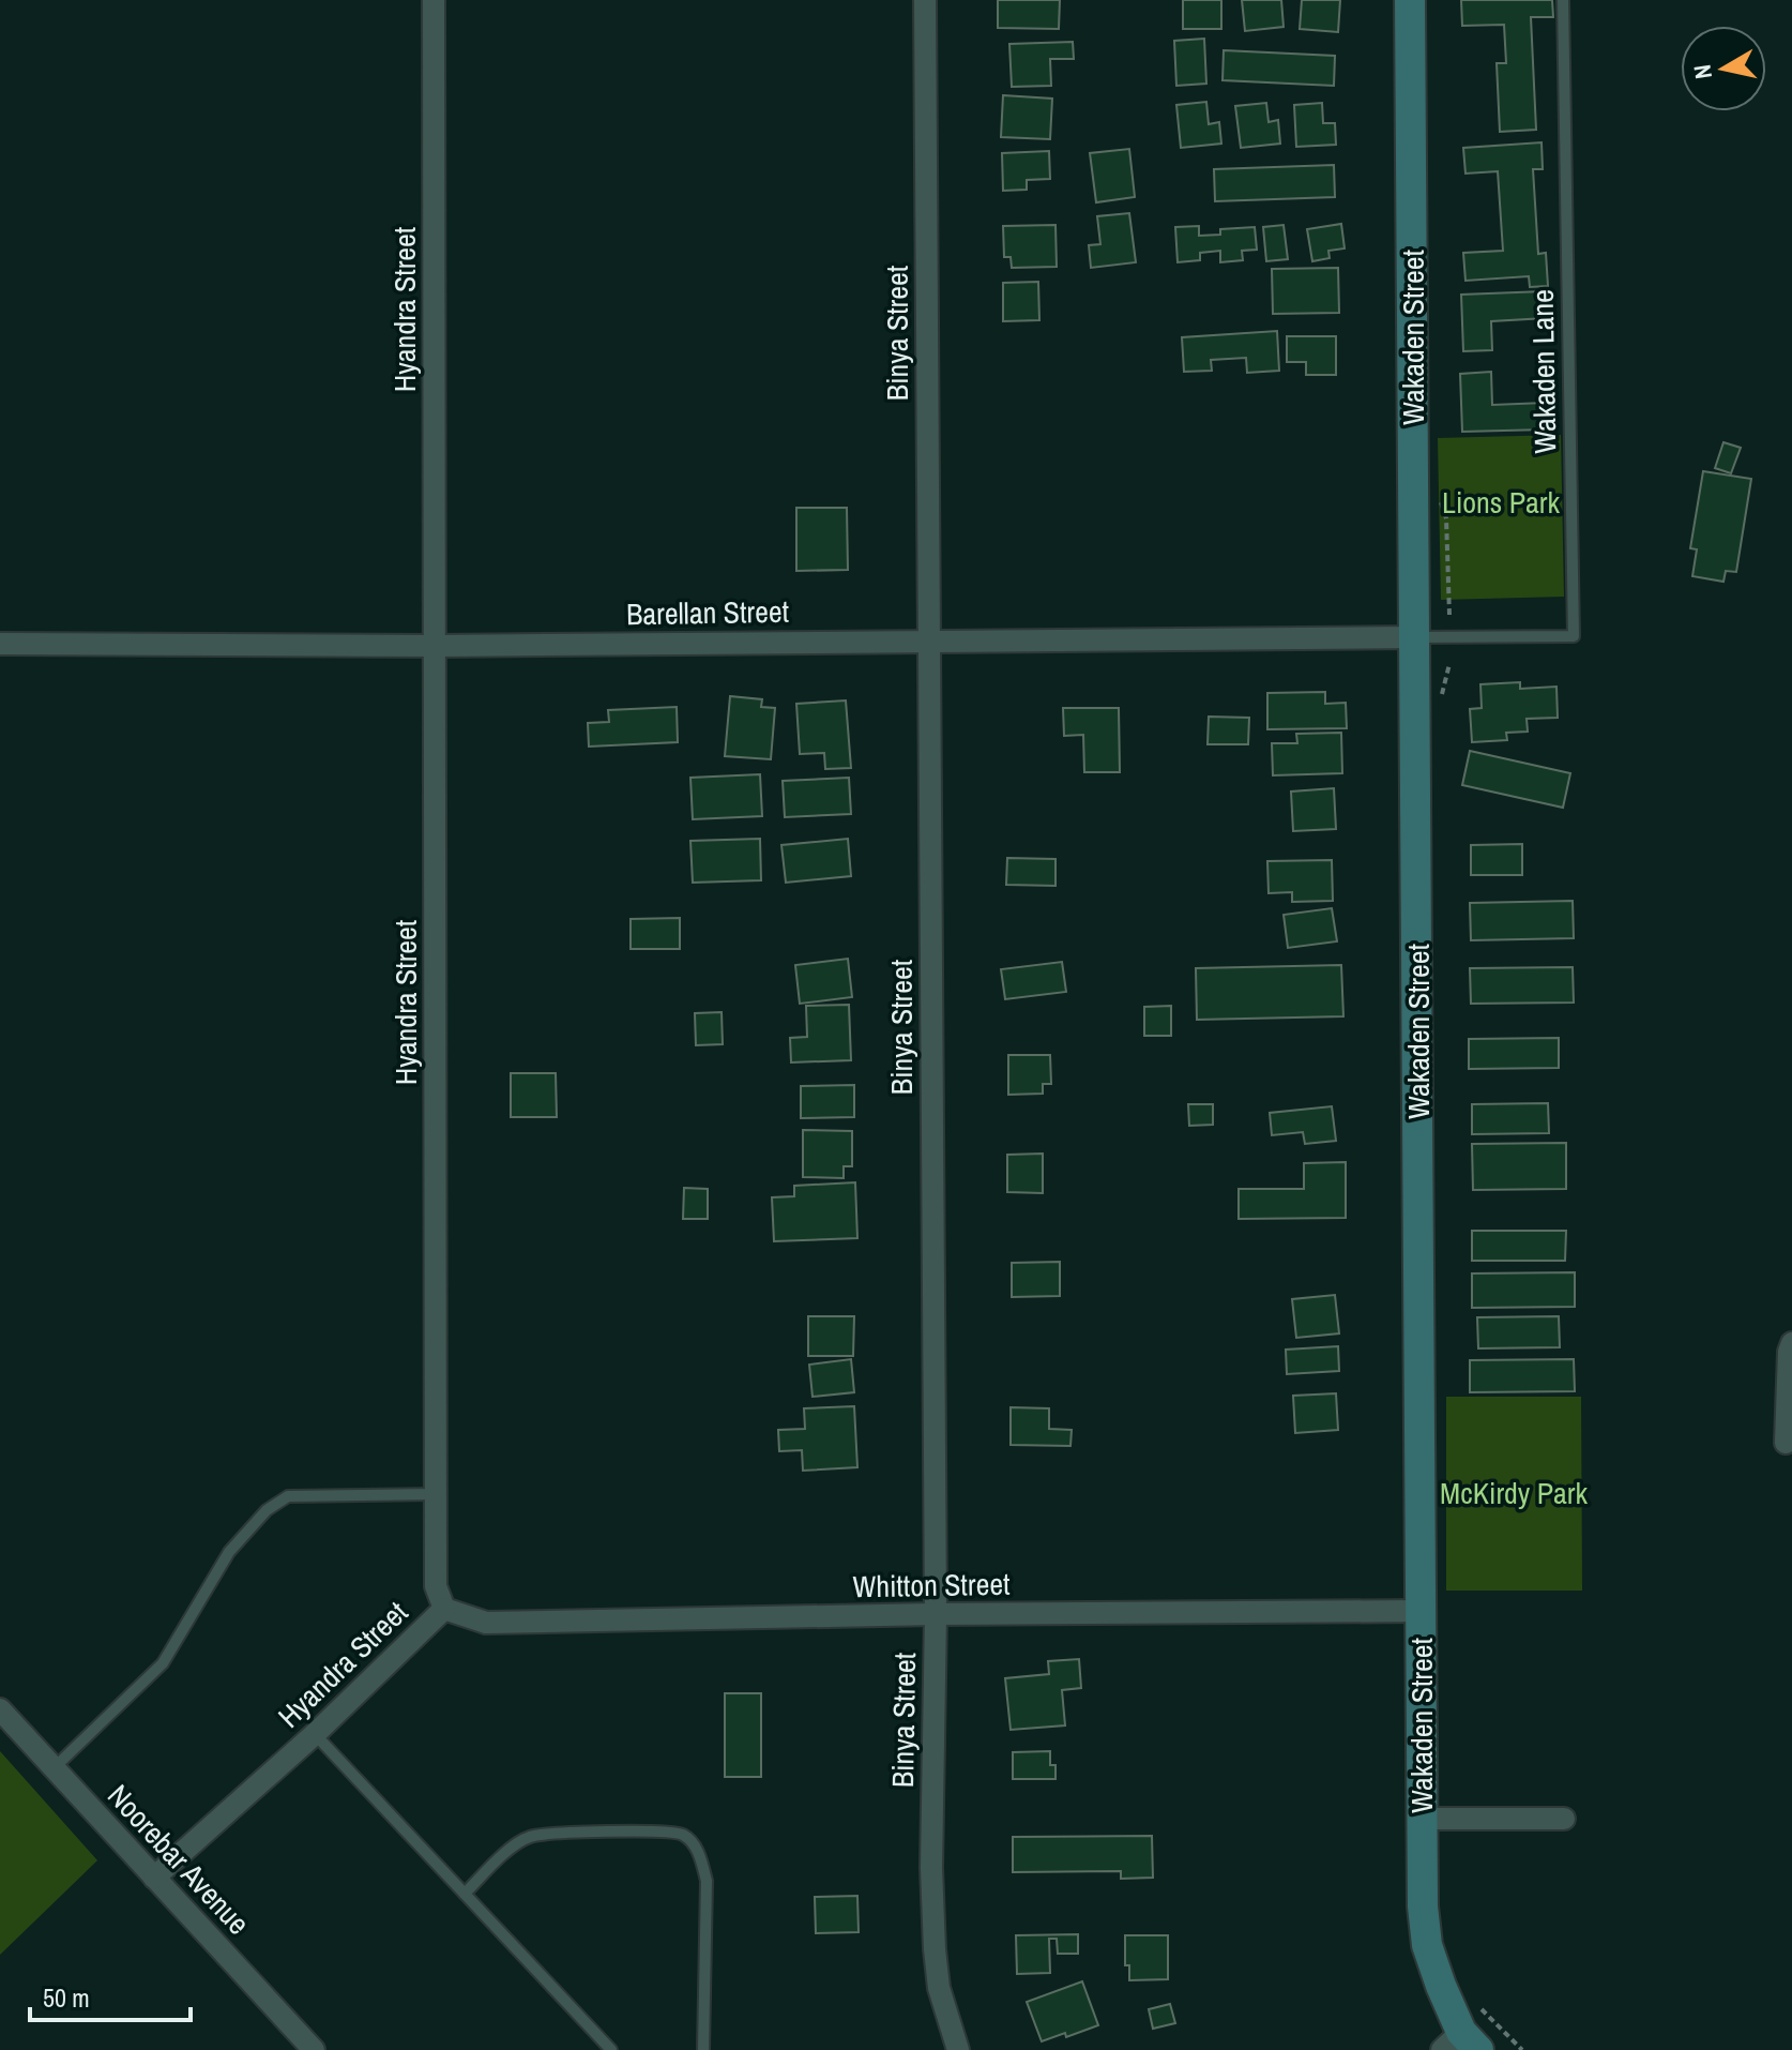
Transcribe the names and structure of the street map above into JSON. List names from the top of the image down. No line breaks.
{"streets":{"street":["Hyandra Street","Binya Street","Wakaden Street","Barellan Street","Whitton Street","Noorebar Avenue"],"lane":["Wakaden Lane"]},"crossings":[["Hyandra Street","Barellan Street"],["Hyandra Street","Whitton Street"],["Hyandra Street","Noorebar Avenue"],["Binya Street","Barellan Street"],["Binya Street","Whitton Street"],["Wakaden Street","Wakaden Lane"],["Wakaden Street","Barellan Street"],["Wakaden Street","Whitton Street"],["Wakaden Lane","Barellan Street"]],"parks":["Lions Park","McKirdy Park"],"scale_bar":"50 m","north":"left"}
